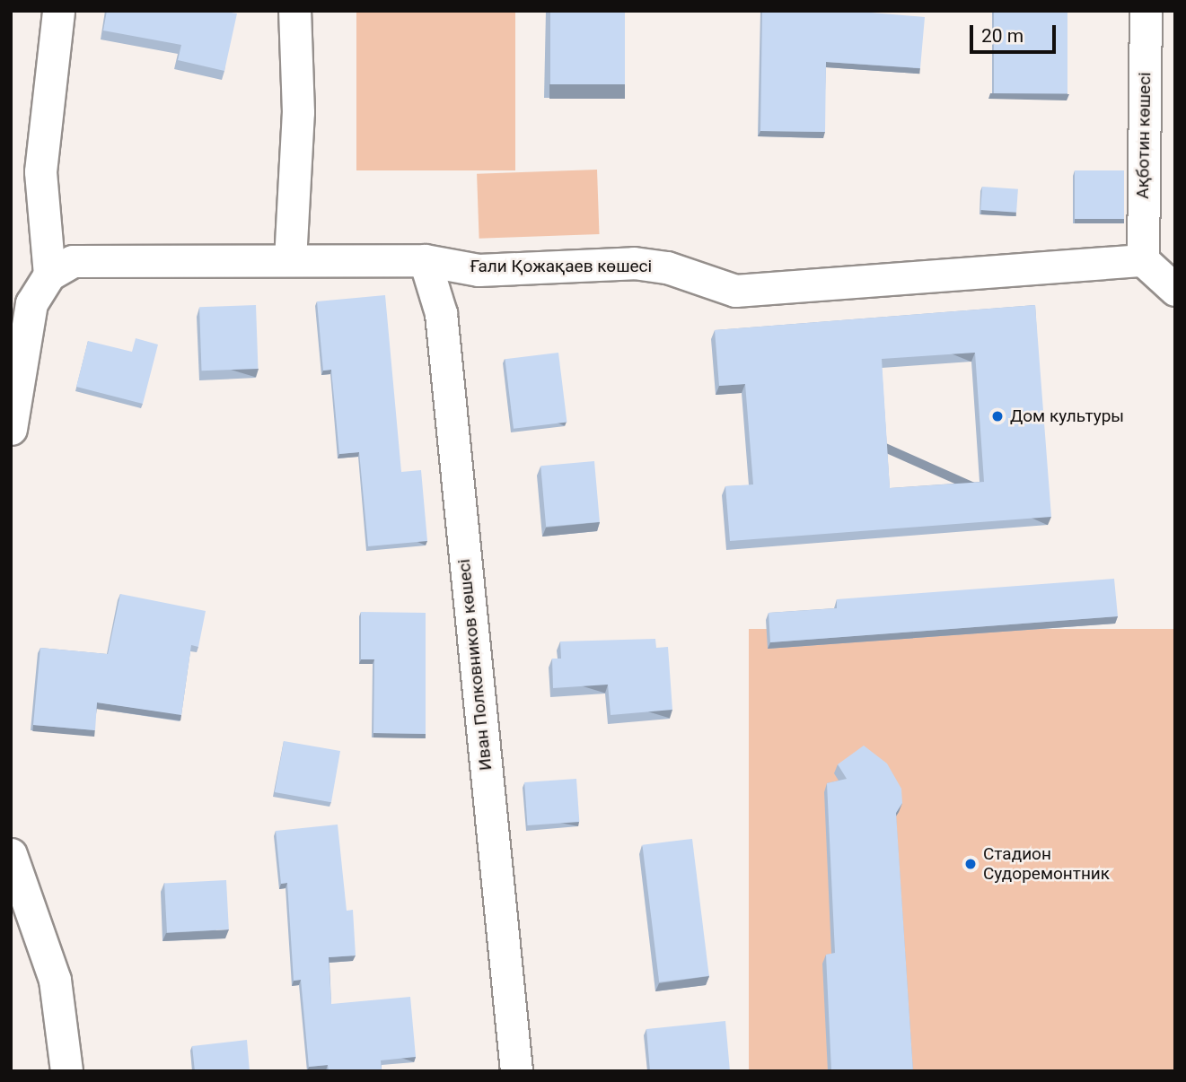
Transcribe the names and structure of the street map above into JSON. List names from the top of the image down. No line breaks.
{"streets":{"street":["Ақботин көшесі","Ғали Қожақаев көшесі","Иван Полковников көшесі"]},"crossings":[["Ақботин көшесі","Ғали Қожақаев көшесі"],["Ғали Қожақаев көшесі","Иван Полковников көшесі"]],"places":["Дом культуры","Стадион Судоремонтник"],"scale_bar":"20 m"}
